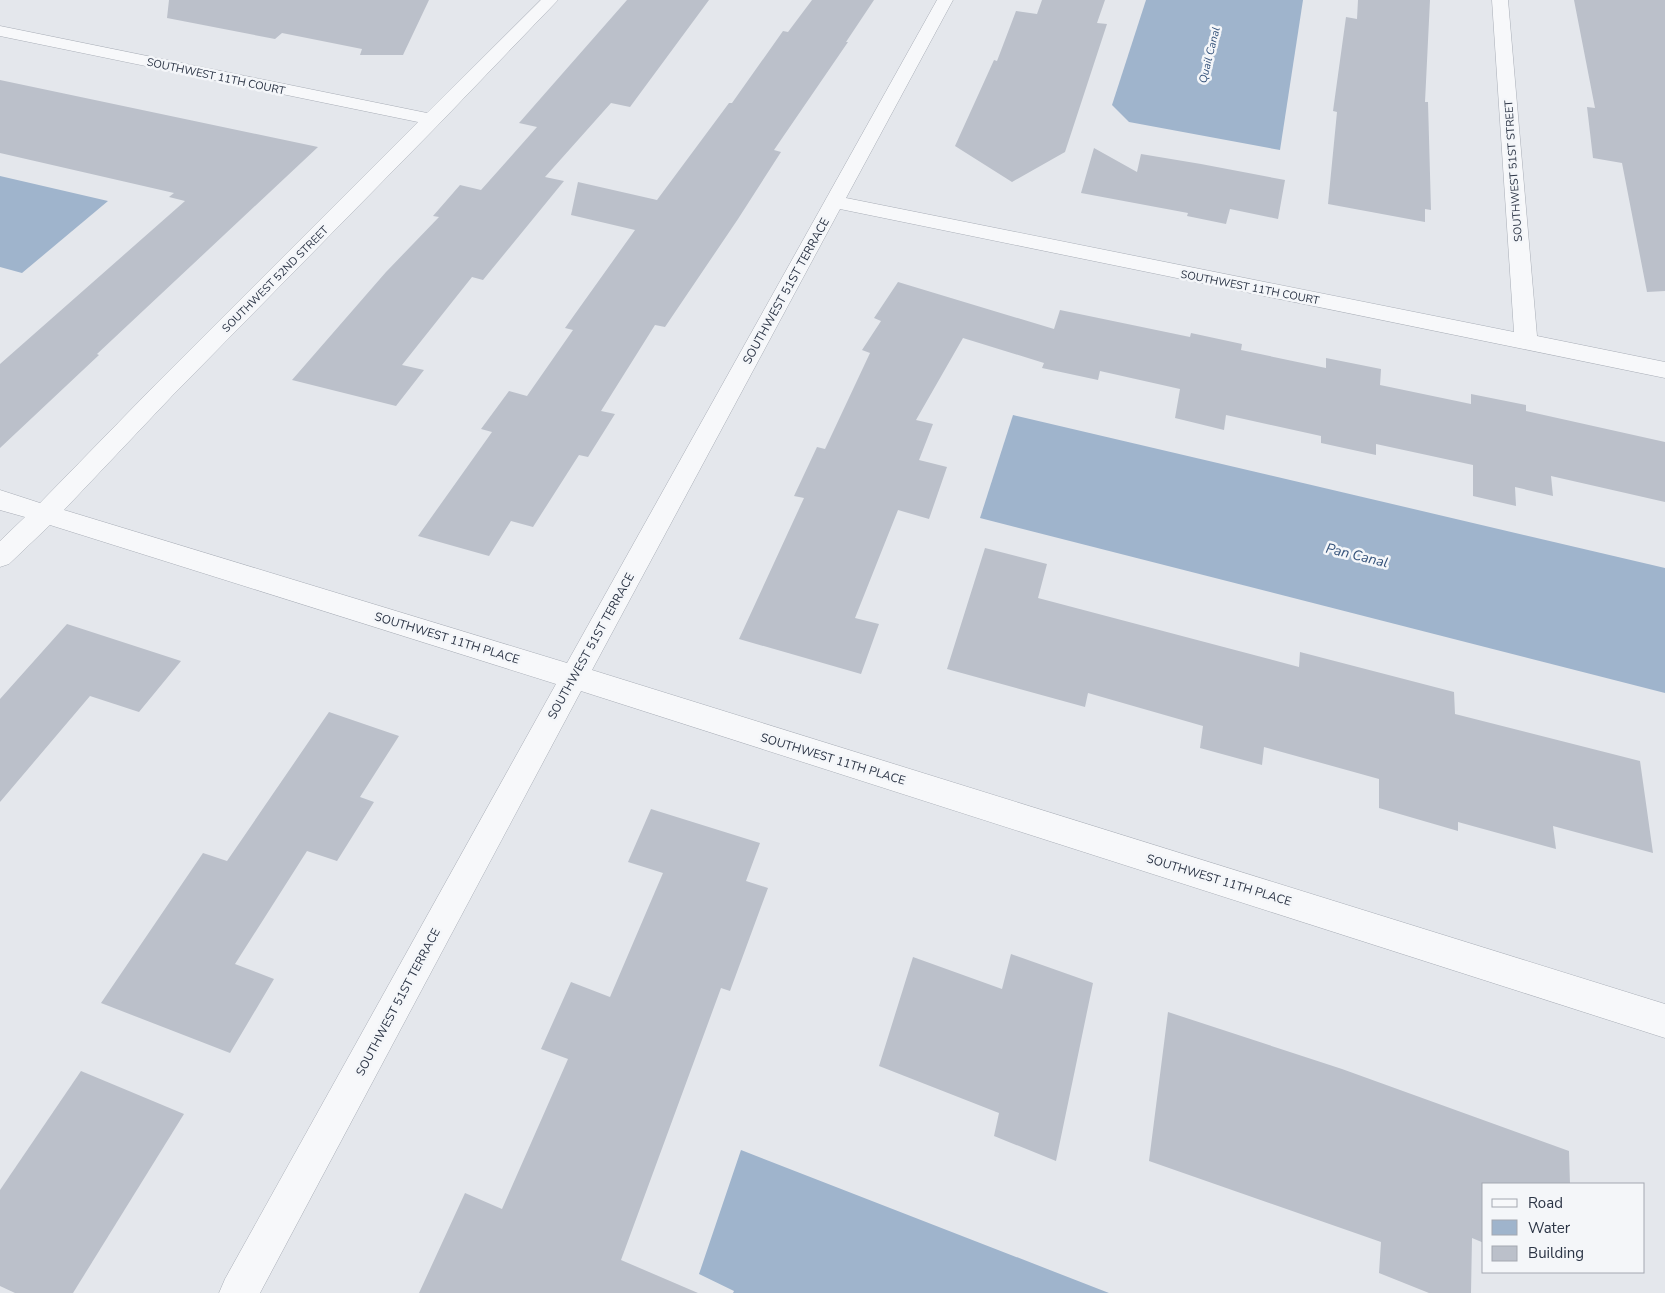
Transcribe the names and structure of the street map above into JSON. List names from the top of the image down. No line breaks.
{"streets":{"street":["SOUTHWEST 11TH COURT","SOUTHWEST 51ST STREET","SOUTHWEST 52ND STREET","SOUTHWEST 51ST TERRACE","SOUTHWEST 11TH PLACE"]},"crossings":[["SOUTHWEST 11TH COURT","SOUTHWEST 51ST STREET"],["SOUTHWEST 11TH COURT","SOUTHWEST 52ND STREET"],["SOUTHWEST 11TH COURT","SOUTHWEST 51ST TERRACE"],["SOUTHWEST 52ND STREET","SOUTHWEST 11TH PLACE"],["SOUTHWEST 51ST TERRACE","SOUTHWEST 11TH PLACE"]],"water":["Quail Canal","Pan Canal"],"legend":["Road","Water","Building"]}
